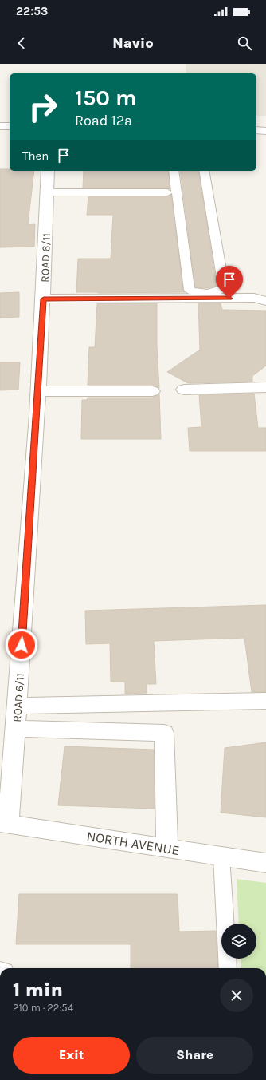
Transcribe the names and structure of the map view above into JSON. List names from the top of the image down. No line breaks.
{"streets":{"street":["ROAD 6/11","NORTH AVENUE"]},"crossings":[["ROAD 6/11","NORTH AVENUE"]],"page":{"status":"22:53","header":"Navio","turn":["150 m","Road 12a"],"then":"Then","heading":["1 min","210 m · 22:54"],"buttons":["Exit","Share"]}}
